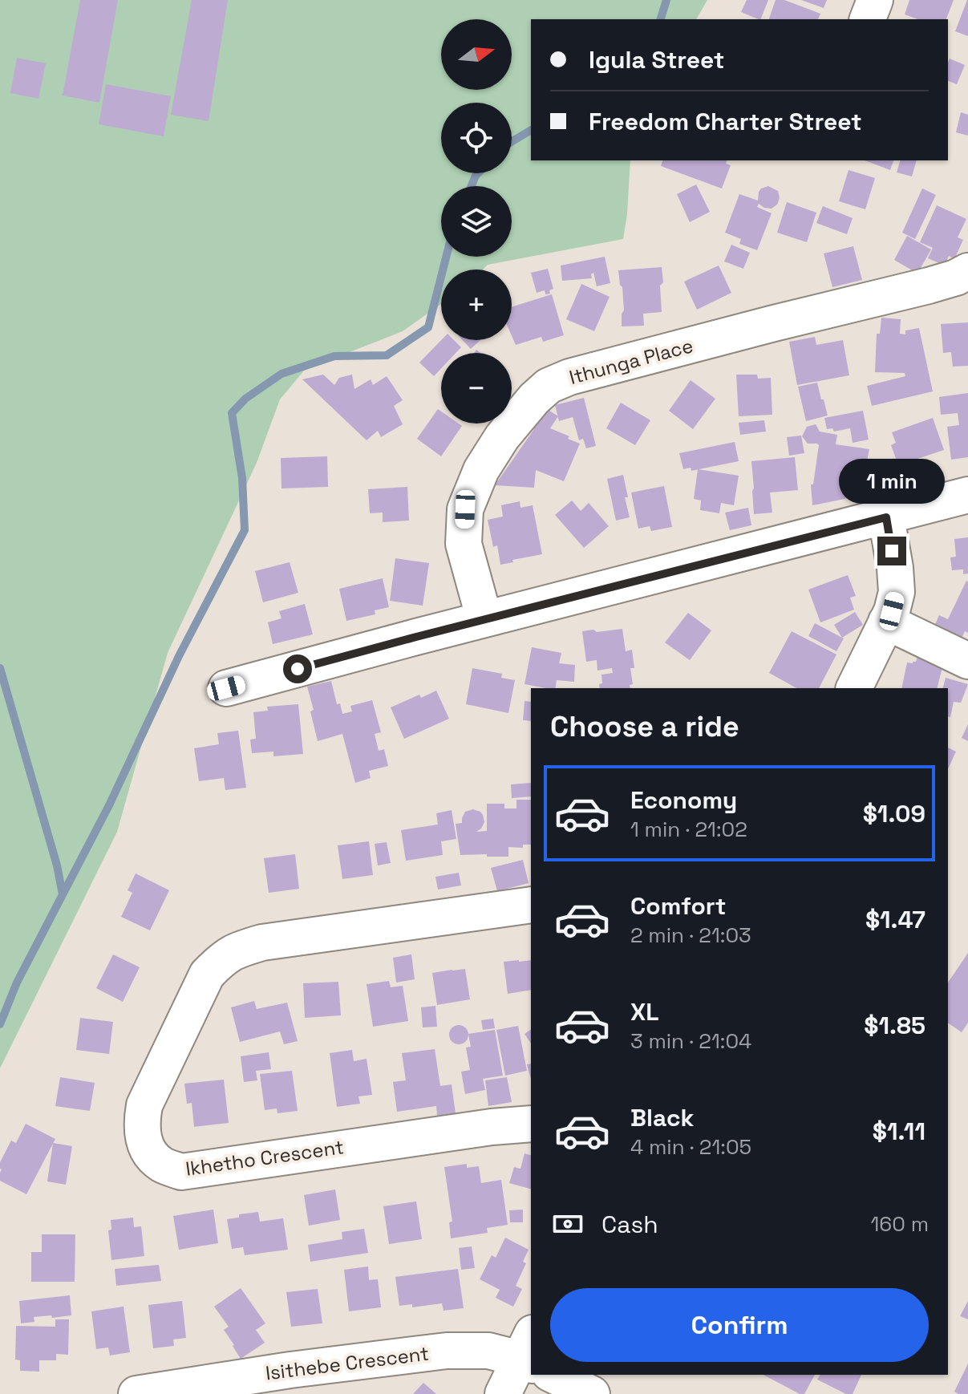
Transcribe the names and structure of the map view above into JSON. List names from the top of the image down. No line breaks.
{"streets":{"street":["Ithunga Place","Ikhetho Crescent","Isithebe Crescent"]},"north":"right","page":{"map_buttons":["+","−"],"banner":["Igula Street","Freedom Charter Street"],"bubble":"1 min","heading":"Choose a ride","list":[{"name":"Economy","note":"1 min · 21:02","value":"$1.09"},{"name":"Comfort","note":"2 min · 21:03","value":"$1.47"},{"name":"XL","note":"3 min · 21:04","value":"$1.85"},{"name":"Black","note":"4 min · 21:05","value":"$1.11"}],"pay":["Cash","160 m"],"buttons":"Confirm"}}
